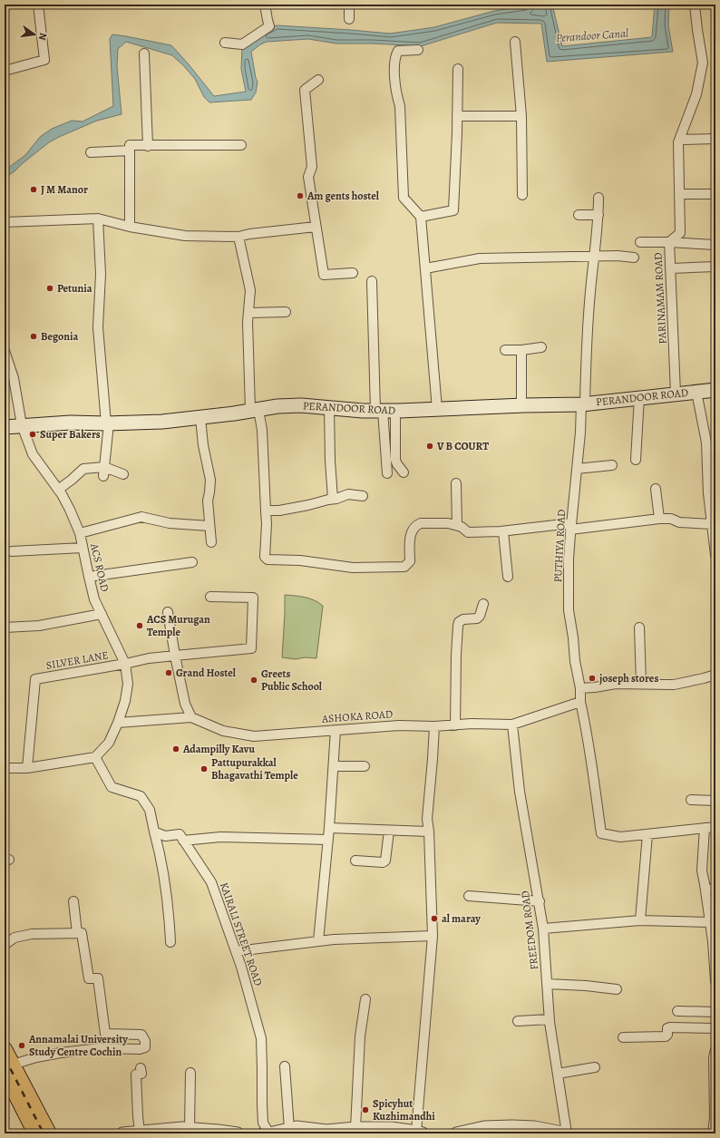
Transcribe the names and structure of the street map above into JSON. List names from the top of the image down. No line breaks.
{"streets":{"main road":["PERANDOOR ROAD"],"street":["PARINAMAM ROAD","PUTHIYA ROAD","ACS ROAD","SILVER LANE","ASHOKA ROAD","FREEDOM ROAD","KAIRALI STREET ROAD"]},"crossings":[["PARINAMAM ROAD","PERANDOOR ROAD"],["PERANDOOR ROAD","PUTHIYA ROAD"],["PERANDOOR ROAD","ACS ROAD"],["ACS ROAD","SILVER LANE"],["ACS ROAD","ASHOKA ROAD"],["ASHOKA ROAD","FREEDOM ROAD"]],"water":["Perandoor Canal"],"places":["J M Manor","Am gents hostel","Petunia","Begonia","Super Bakers","V B COURT","ACS Murugan Temple","Grand Hostel","joseph stores","Greets Public School","Adampilly Kavu","Pattupurakkal Bhagavathi Temple","al maray","Annamalai University Study Centre Cochin","Spicyhut Kuzhimandhi"],"north":"right"}
